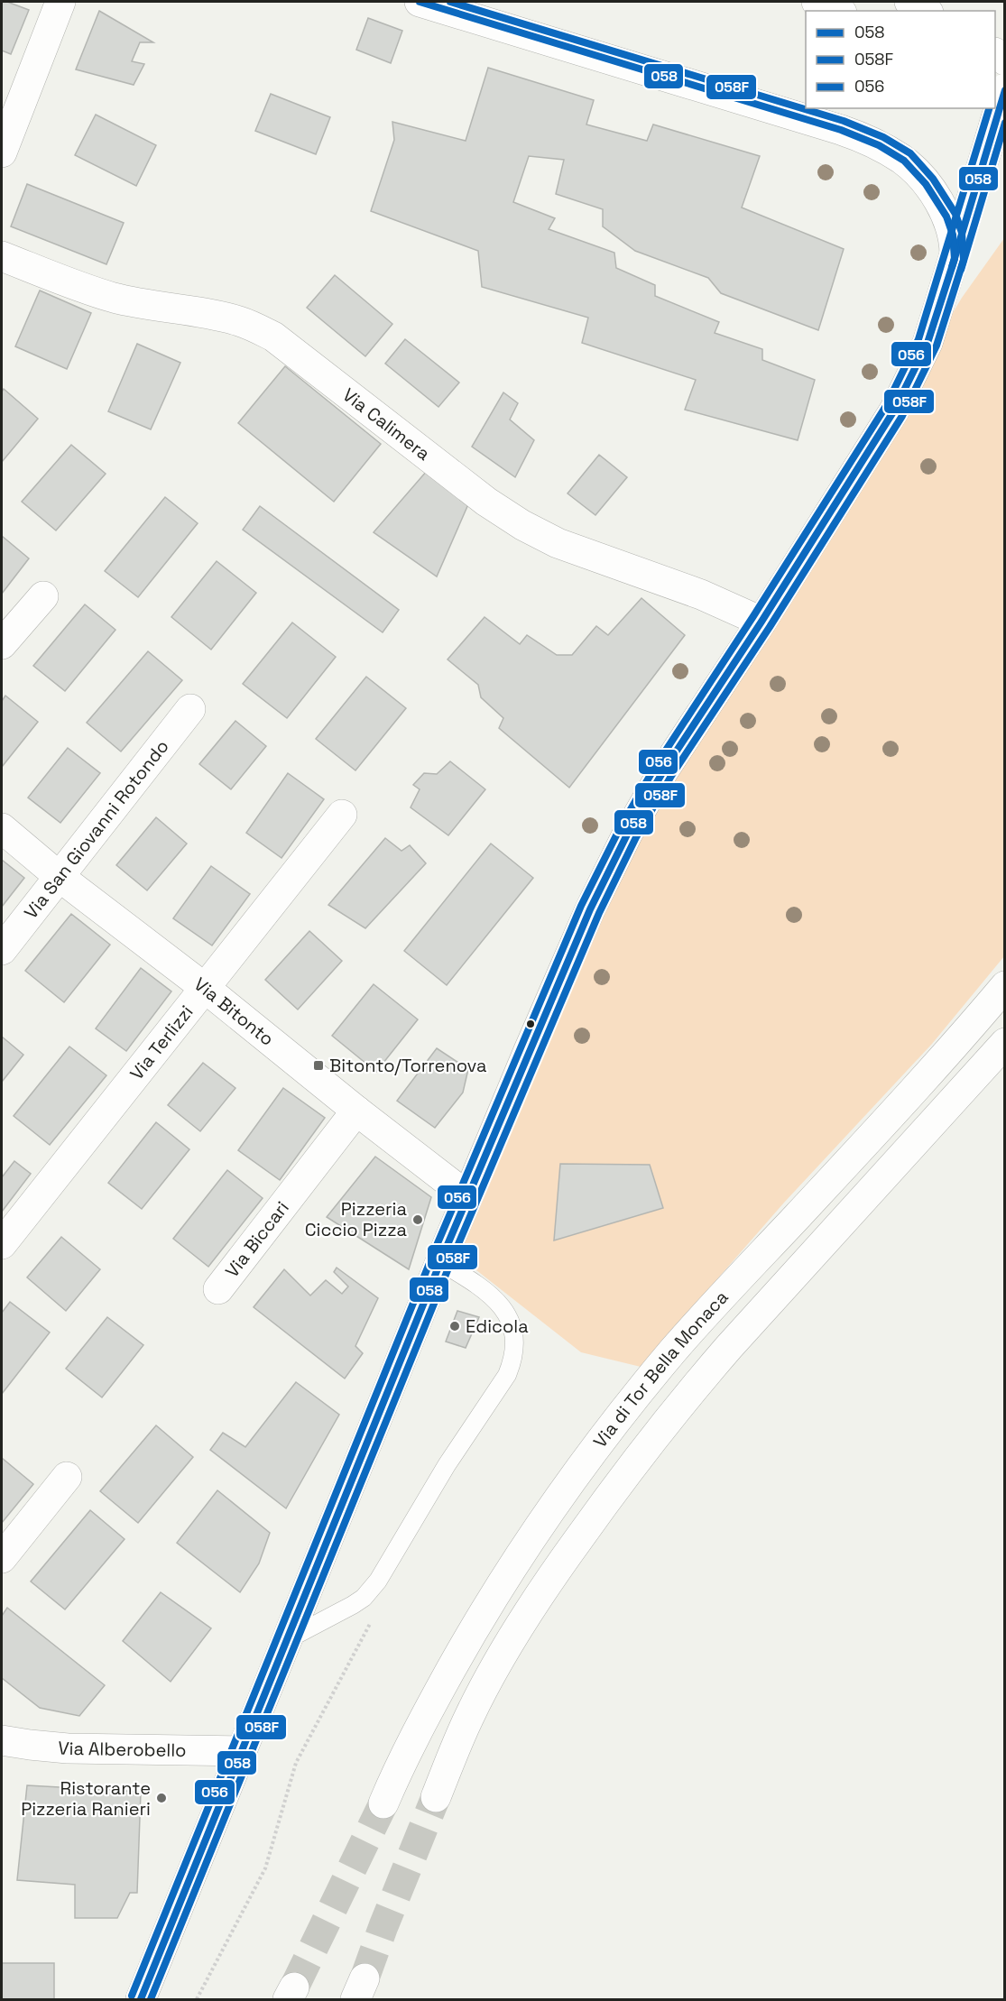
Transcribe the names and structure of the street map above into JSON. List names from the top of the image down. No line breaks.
{"streets":{"street":["Via Calimera","Via San Giovanni Rotondo","Via Bitonto","Via Terlizzi","Via Biccari","Via di Tor Bella Monaca","Via Alberobello"]},"crossings":[["Via San Giovanni Rotondo","Via Bitonto"],["Via Bitonto","Via Terlizzi"],["Via Bitonto","Via Biccari"]],"places":{"transit":["Bitonto/Torrenova"],"other":["Pizzeria Ciccio Pizza","Edicola","Ristorante Pizzeria Ranieri"]},"lines":["transit line 058","transit line 058F","transit line 056"],"legend":["058","058F","056"]}
